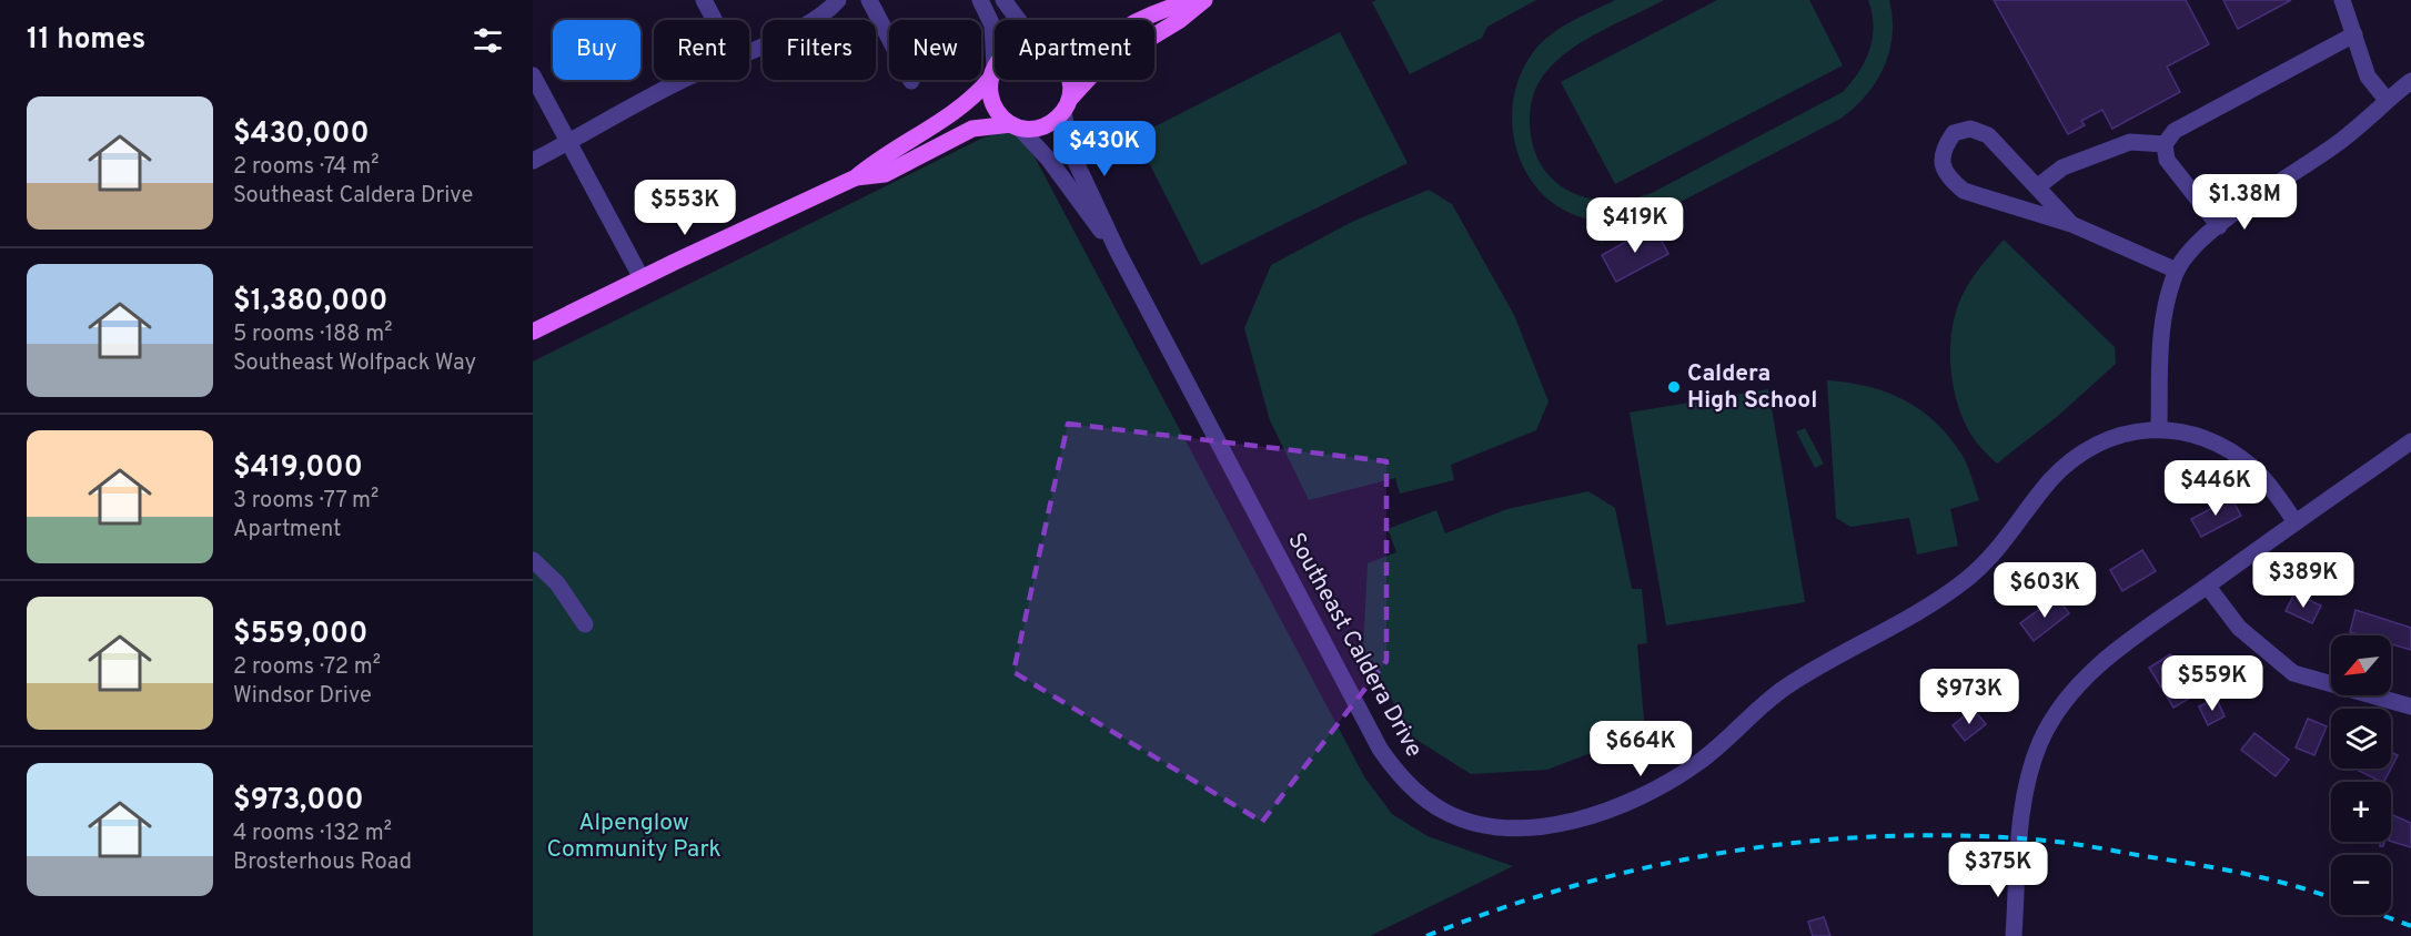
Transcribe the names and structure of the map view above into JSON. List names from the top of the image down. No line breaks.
{"streets":{"street":["Southeast Caldera Drive"]},"parks":["Alpenglow Community Park"],"places":["Caldera High School"],"north":"bottom left","page":{"heading":"11 homes","chip":["Buy","Rent","Filters","New","Apartment"],"list":[{"name":"$430,000","note":"2 rooms · 74 m² · Southeast Caldera Drive"},{"name":"$1,380,000","note":"5 rooms · 188 m² · Southeast Wolfpack Way"},{"name":"$419,000","note":"3 rooms · 77 m² · Apartment"},{"name":"$559,000","note":"2 rooms · 72 m² · Windsor Drive"},{"name":"$973,000","note":"4 rooms · 132 m² · Brosterhous Road"}],"price":["$430K","$1.38M","$553K","$419K","$446K","$389K","$603K","$559K","$973K","$664K","$375K"],"map_buttons":["+","−"]}}
